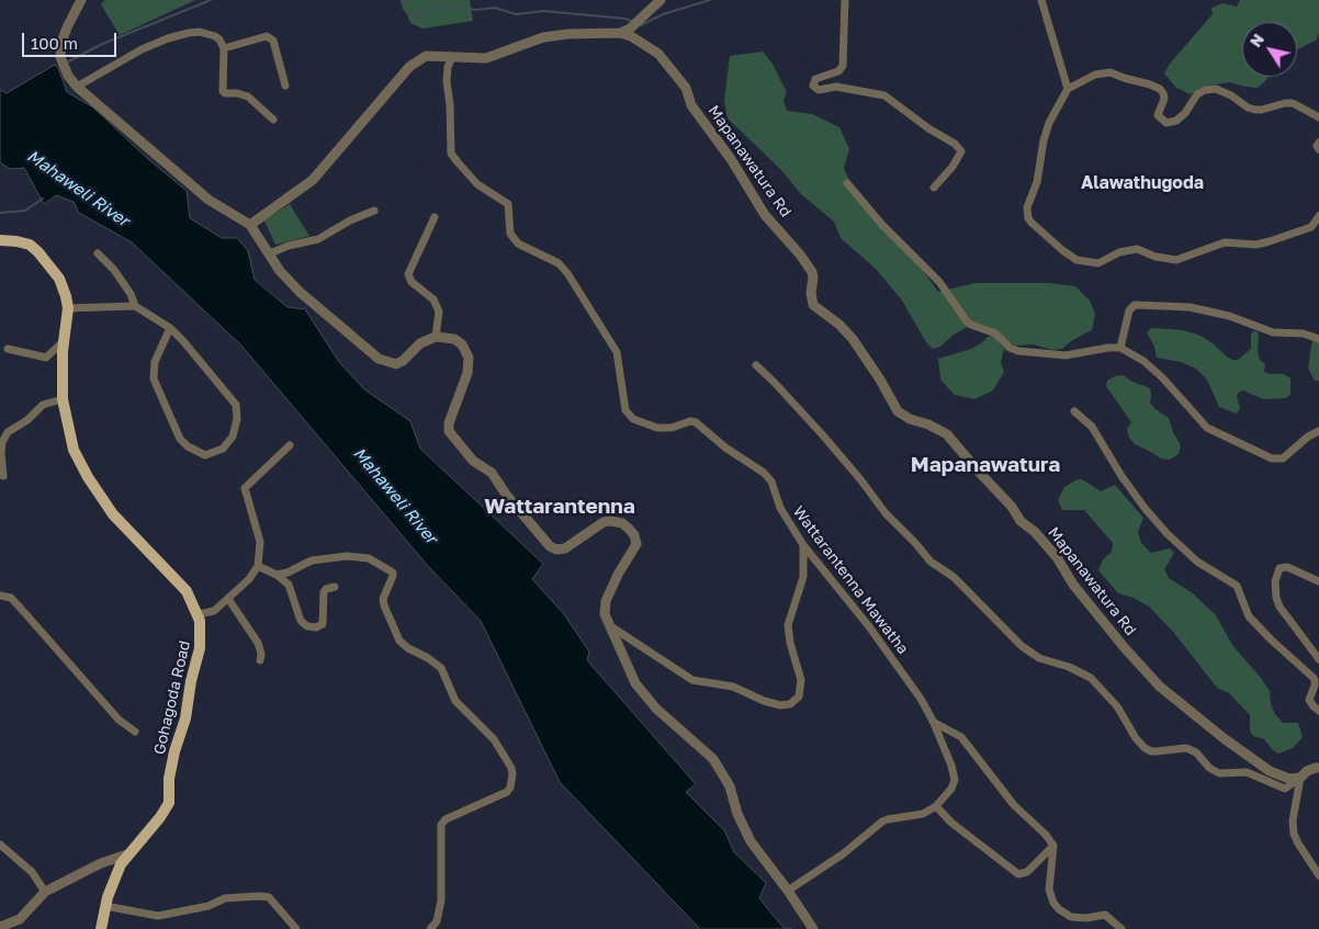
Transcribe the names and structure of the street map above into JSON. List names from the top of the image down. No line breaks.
{"streets":{"main road":["Gohagoda Road"],"street":["Mapanawatura Rd","Wattarantenna Mawatha"]},"districts":["Alawathugoda","Mapanawatura","Wattarantenna"],"water":["Mahaweli River"],"scale_bar":"100 m","north":"top left"}
